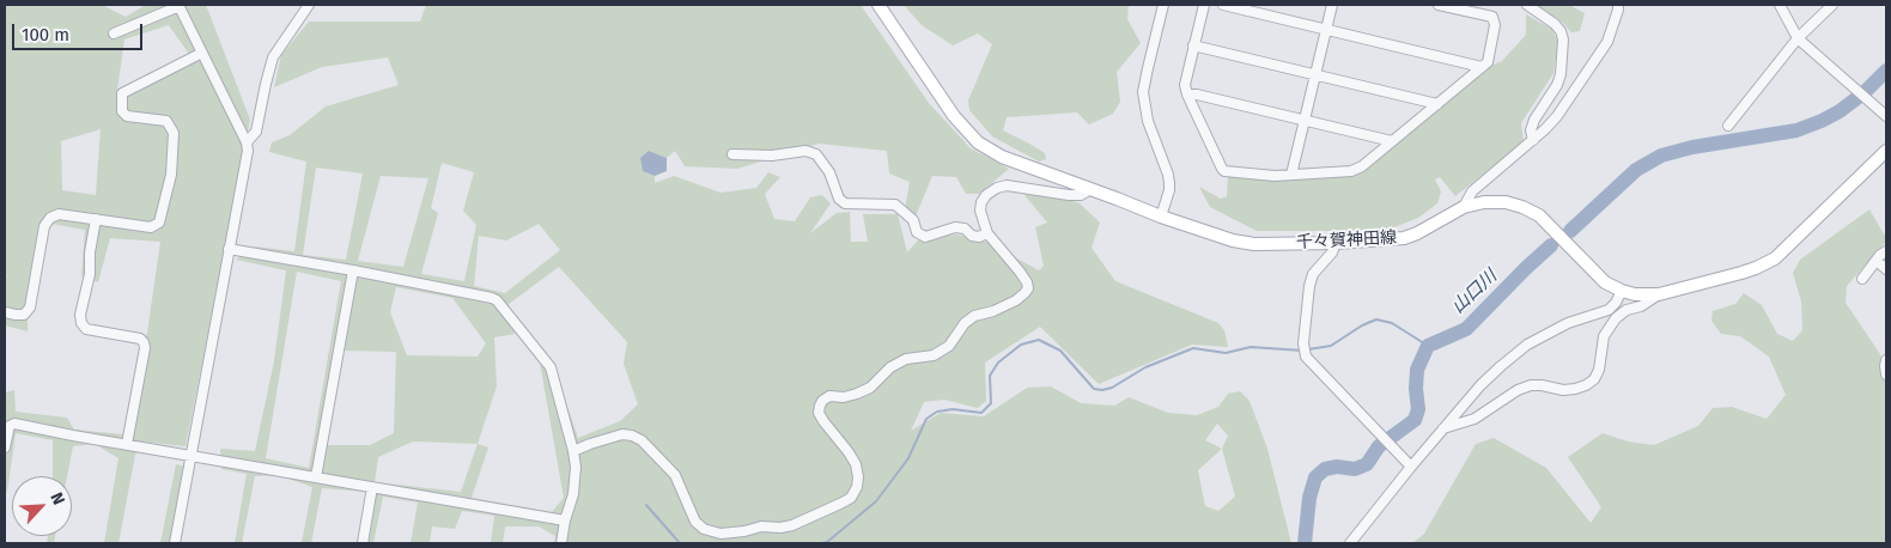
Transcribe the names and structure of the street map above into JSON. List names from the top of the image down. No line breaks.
{"streets":{"main road":["千々賀神田線"]},"water":["山口川"],"scale_bar":"100 m","north":"top right"}
